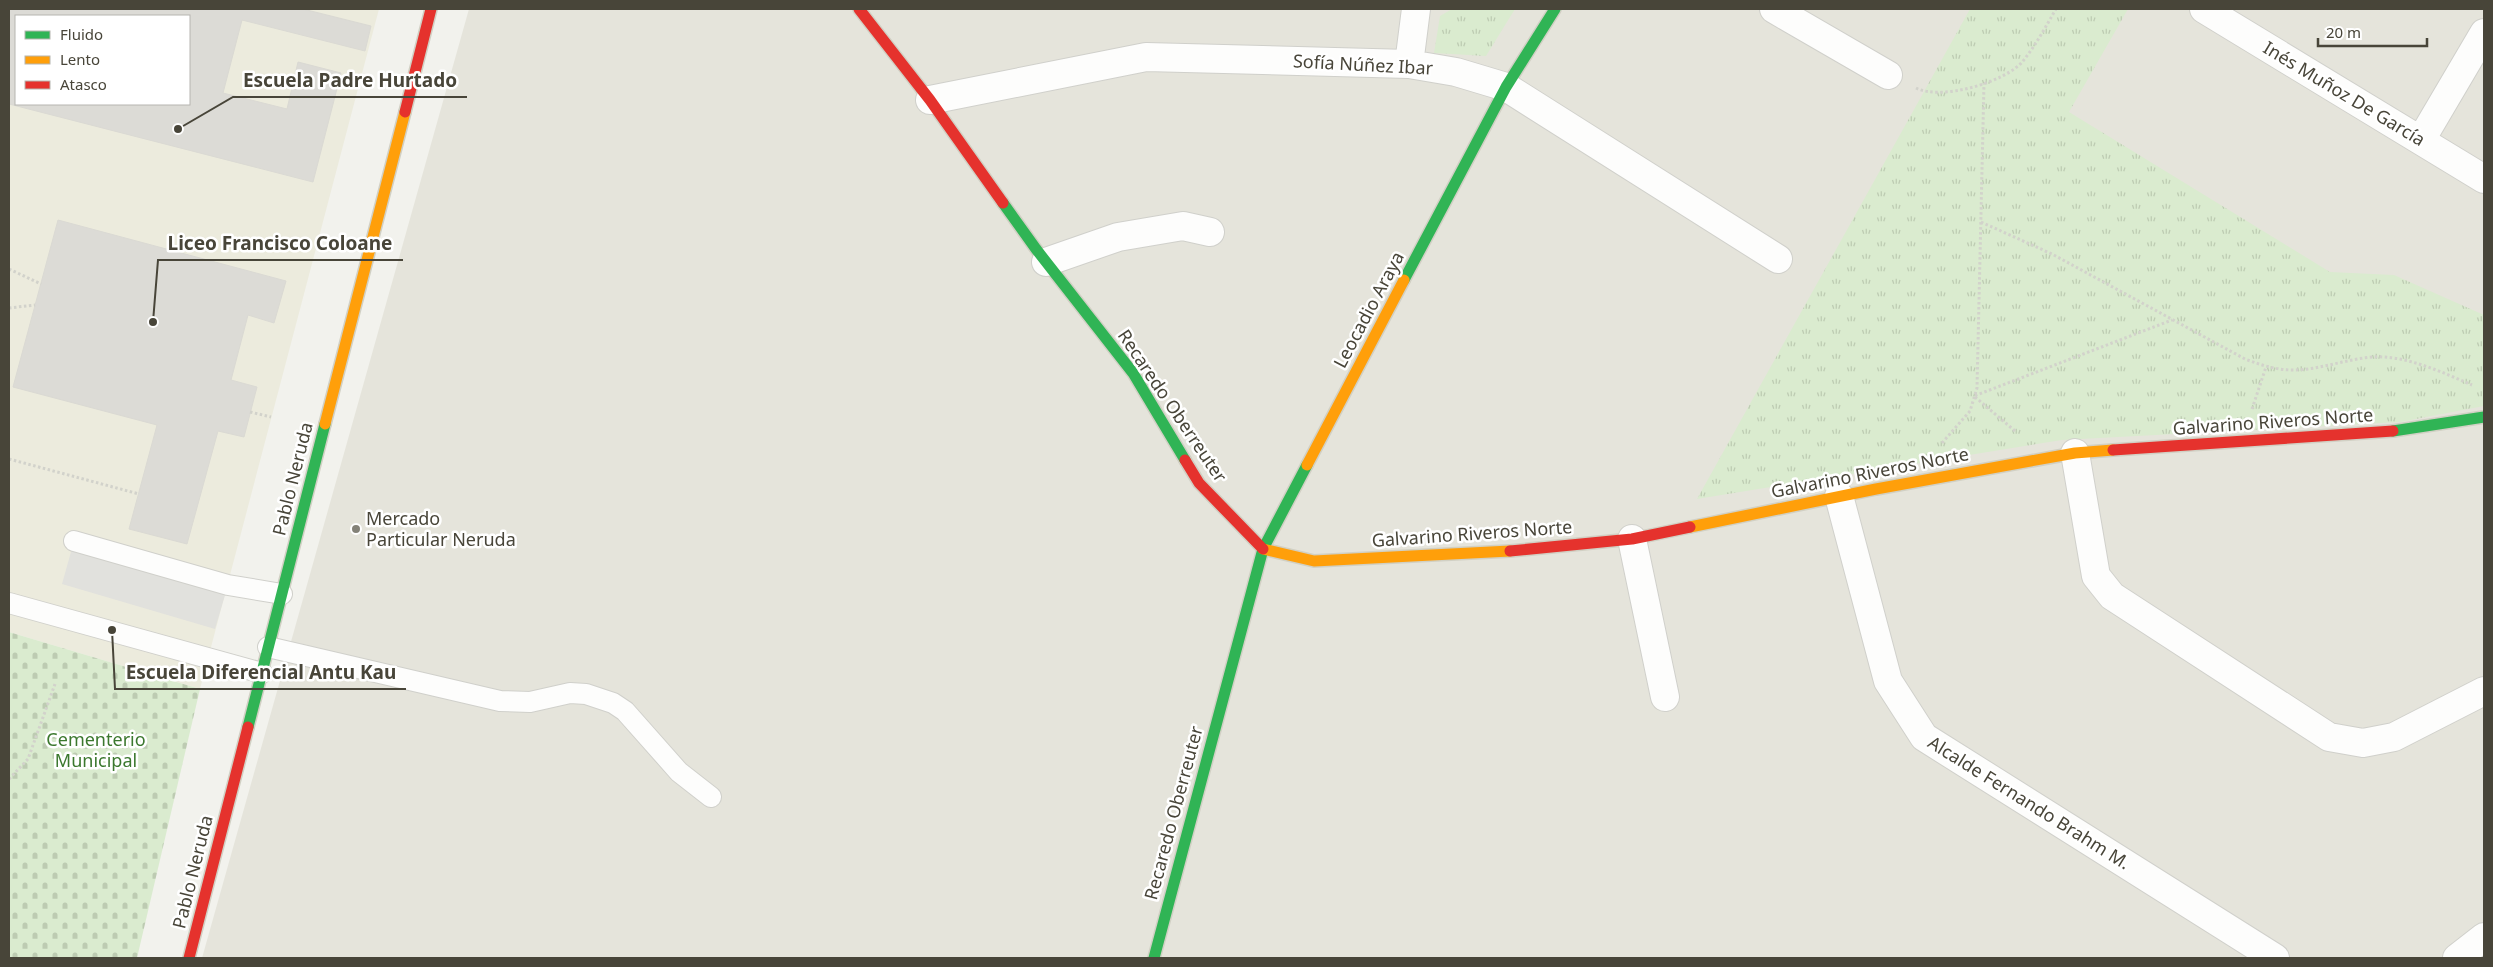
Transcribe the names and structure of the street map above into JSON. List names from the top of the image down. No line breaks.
{"streets":{"street":["Sofía Núñez Ibar","Inés Muñoz De García","Leocadio Araya","Recaredo Oberreuter","Galvarino Riveros Norte","Pablo Neruda","Alcalde Fernando Brahm M."]},"crossings":[["Sofía Núñez Ibar","Leocadio Araya"],["Sofía Núñez Ibar","Recaredo Oberreuter"],["Leocadio Araya","Recaredo Oberreuter"],["Leocadio Araya","Galvarino Riveros Norte"],["Recaredo Oberreuter","Galvarino Riveros Norte"],["Galvarino Riveros Norte","Alcalde Fernando Brahm M."]],"parks":["Cementerio Municipal"],"places":["Escuela Padre Hurtado","Liceo Francisco Coloane","Mercado Particular Neruda","Escuela Diferencial Antu Kau"],"legend":["Fluido","Lento","Atasco"],"scale_bar":"20 m"}
